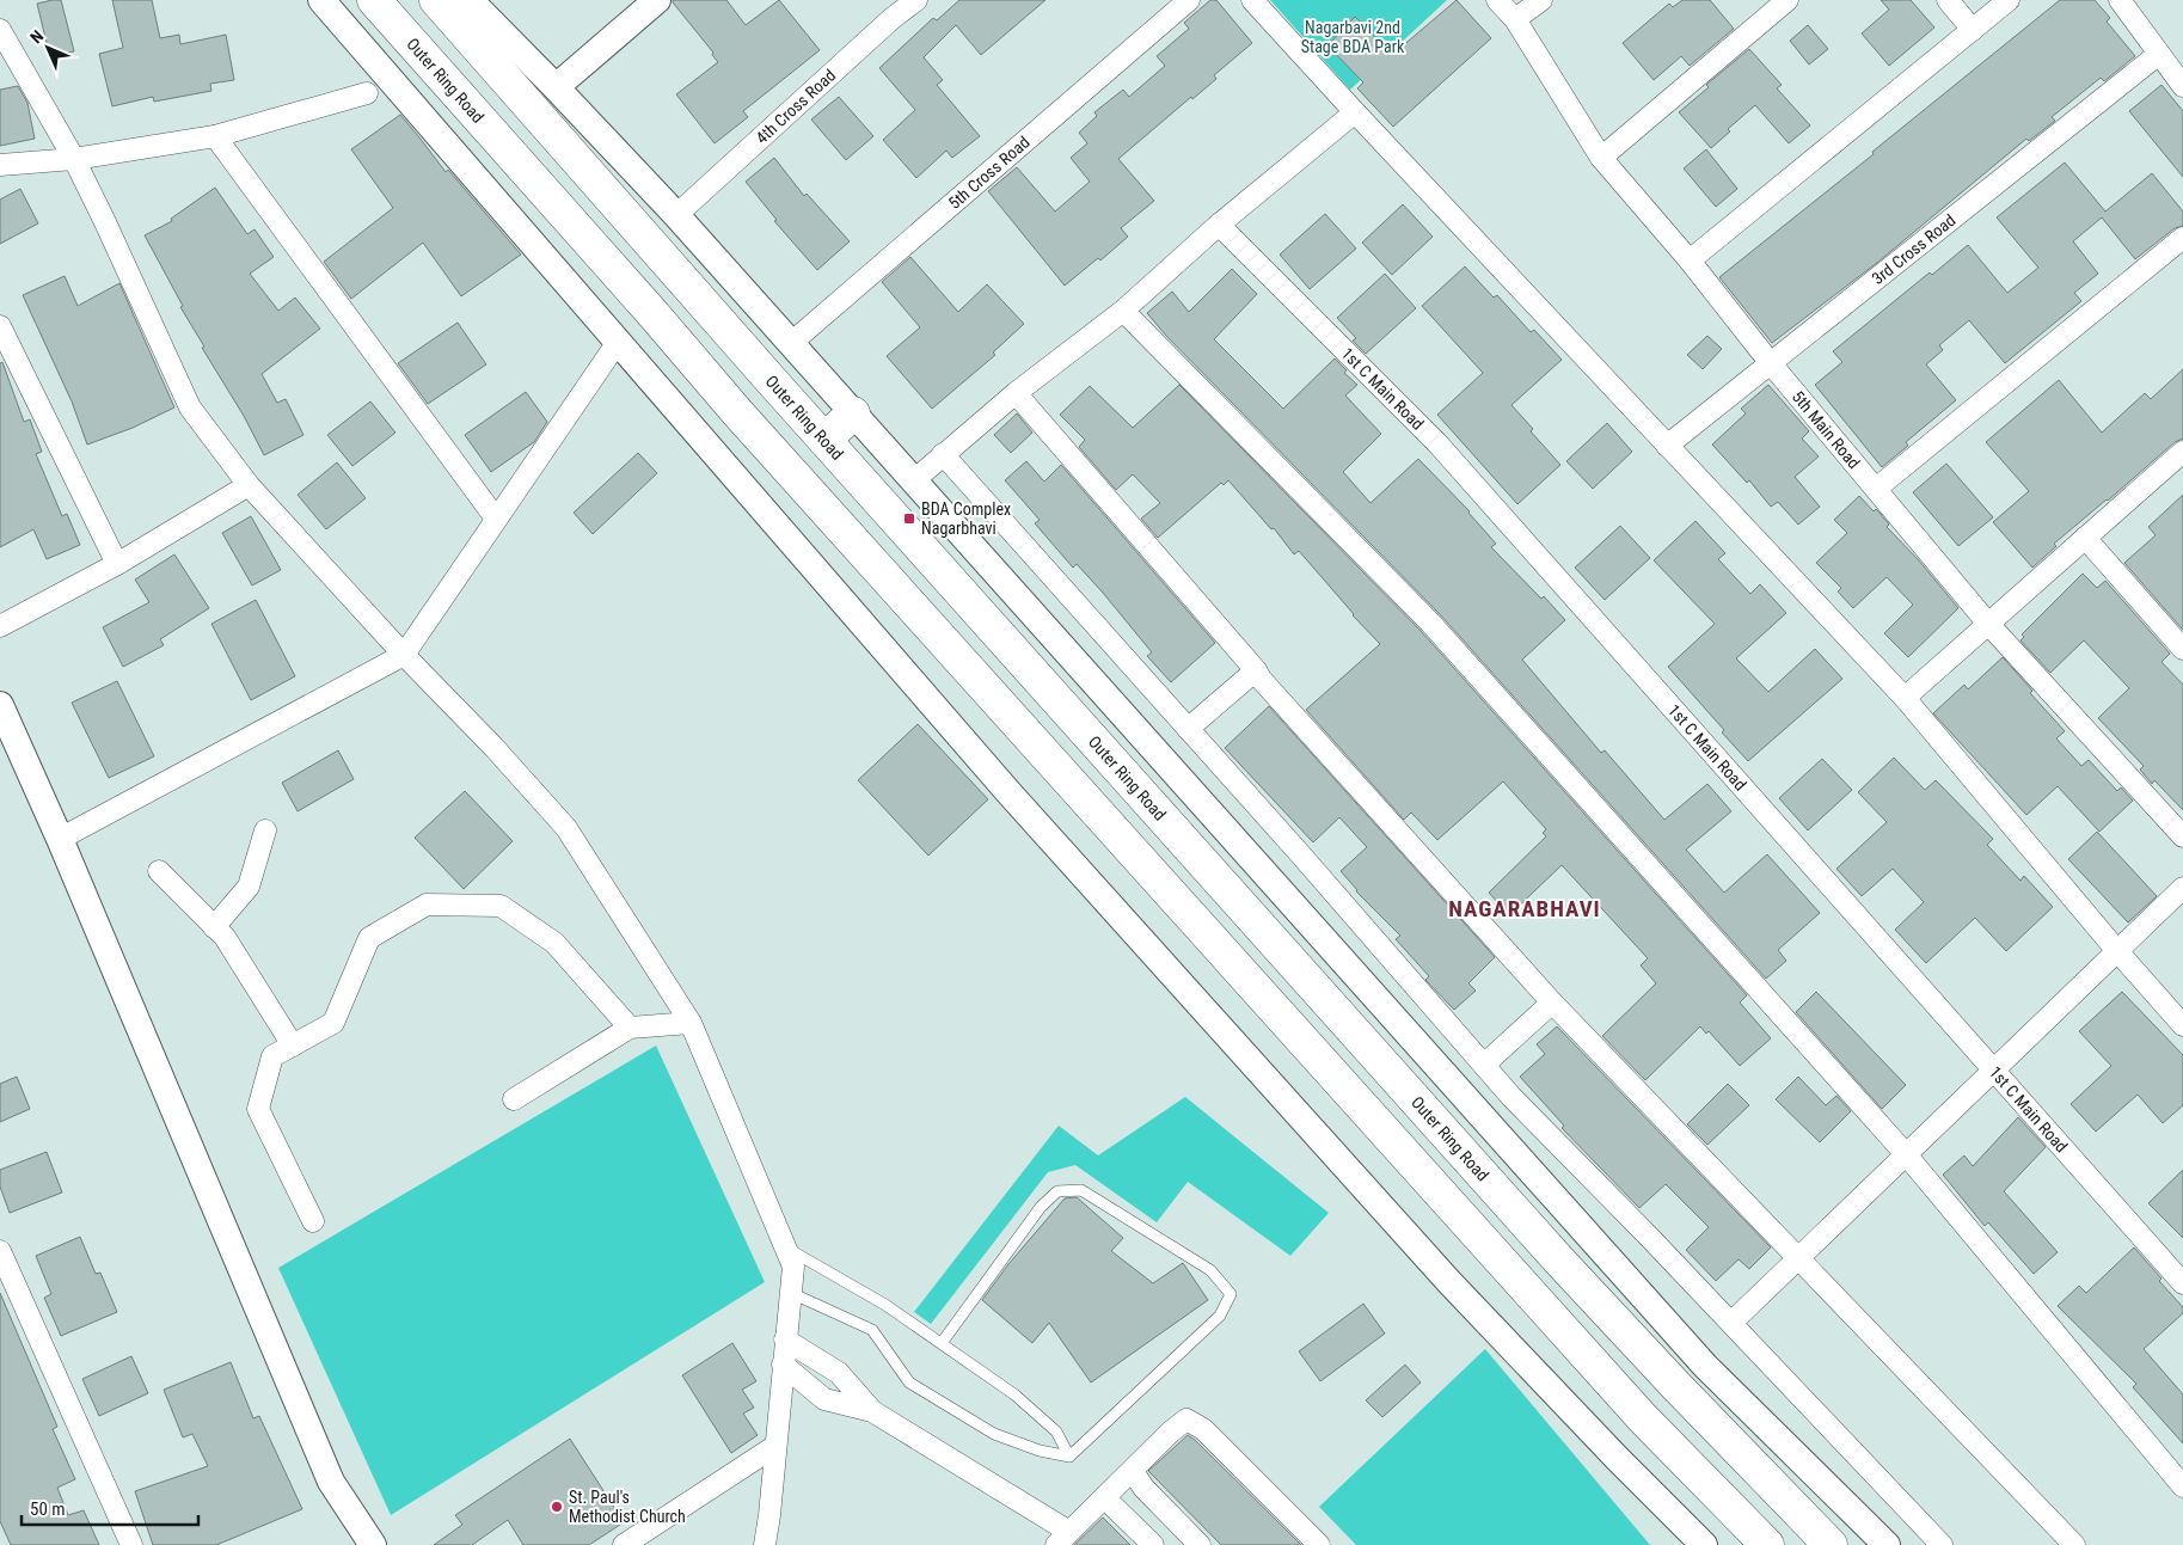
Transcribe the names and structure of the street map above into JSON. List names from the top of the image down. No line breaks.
{"streets":{"highway":["Outer Ring Road"],"street":["4th Cross Road","5th Cross Road","3rd Cross Road","1st C Main Road","5th Main Road"]},"crossings":[["3rd Cross Road","5th Main Road"]],"districts":["NAGARABHAVI"],"parks":["Nagarbavi 2nd Stage BDA Park"],"places":{"transit":["BDA Complex Nagarbhavi"],"other":["St. Paul's Methodist Church"]},"scale_bar":"50 m","north":"top left"}
